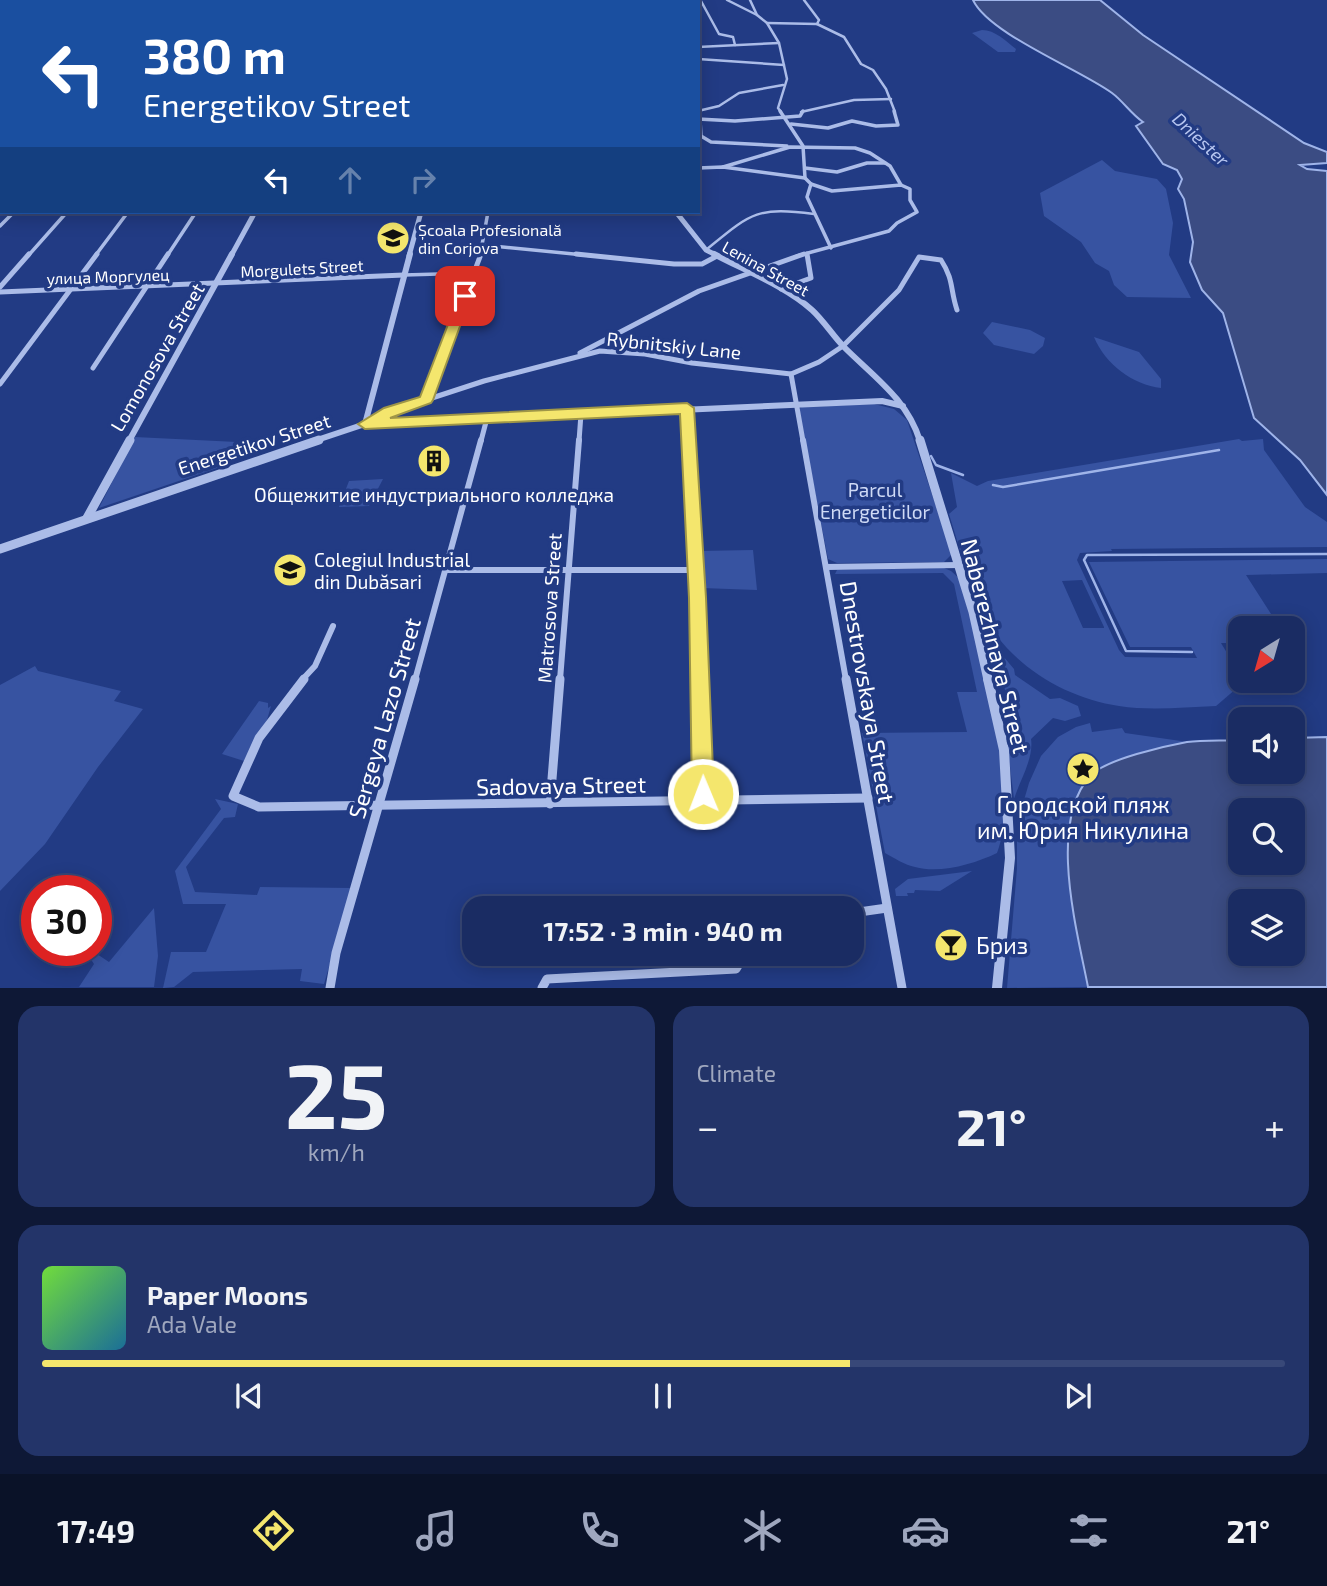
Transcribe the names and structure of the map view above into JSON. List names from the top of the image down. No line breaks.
{"streets":{"street":["Morgulets Street","Lenina Street","улица Моргулец","Rybnitskiy Lane","Lomonosova Street","Energetikov Street","Matrosova Street","Naberezhnaya Street","Dnestrovskaya Street","Sergeya Lazo Street","Sadovaya Street"]},"crossings":[["Morgulets Street","улица Моргулец"],["Morgulets Street","Lomonosova Street"],["Lenina Street","Energetikov Street"],["Lenina Street","Naberezhnaya Street"],["улица Моргулец","Lomonosova Street"],["Rybnitskiy Lane","Energetikov Street"],["Rybnitskiy Lane","Dnestrovskaya Street"],["Lomonosova Street","Energetikov Street"],["Energetikov Street","Matrosova Street"],["Energetikov Street","Naberezhnaya Street"],["Energetikov Street","Dnestrovskaya Street"],["Energetikov Street","Sergeya Lazo Street"],["Matrosova Street","Sadovaya Street"],["Dnestrovskaya Street","Sadovaya Street"],["Sergeya Lazo Street","Sadovaya Street"]],"water":["Dniester"],"parks":["Parcul Energeticilor"],"places":{"school or university":["Școala Profesională din Corjova","Colegiul Industrial din Dubăsari"],"building":["Общежитие индустриального колледжа"],"place":["Городской пляж им. Юрия Никулина"],"bar":["Бриз"]},"north":"bottom left","page":{"turn":["380 m","Energetikov Street"],"limit":"30","trip":"17:52 · 3 min · 940 m","tile":[["25","km/h"],"Climate"],"heat":["−","21°","+"],"song":["Paper Moons","Ada Vale"],"tabs":["17:49","21°"]}}
